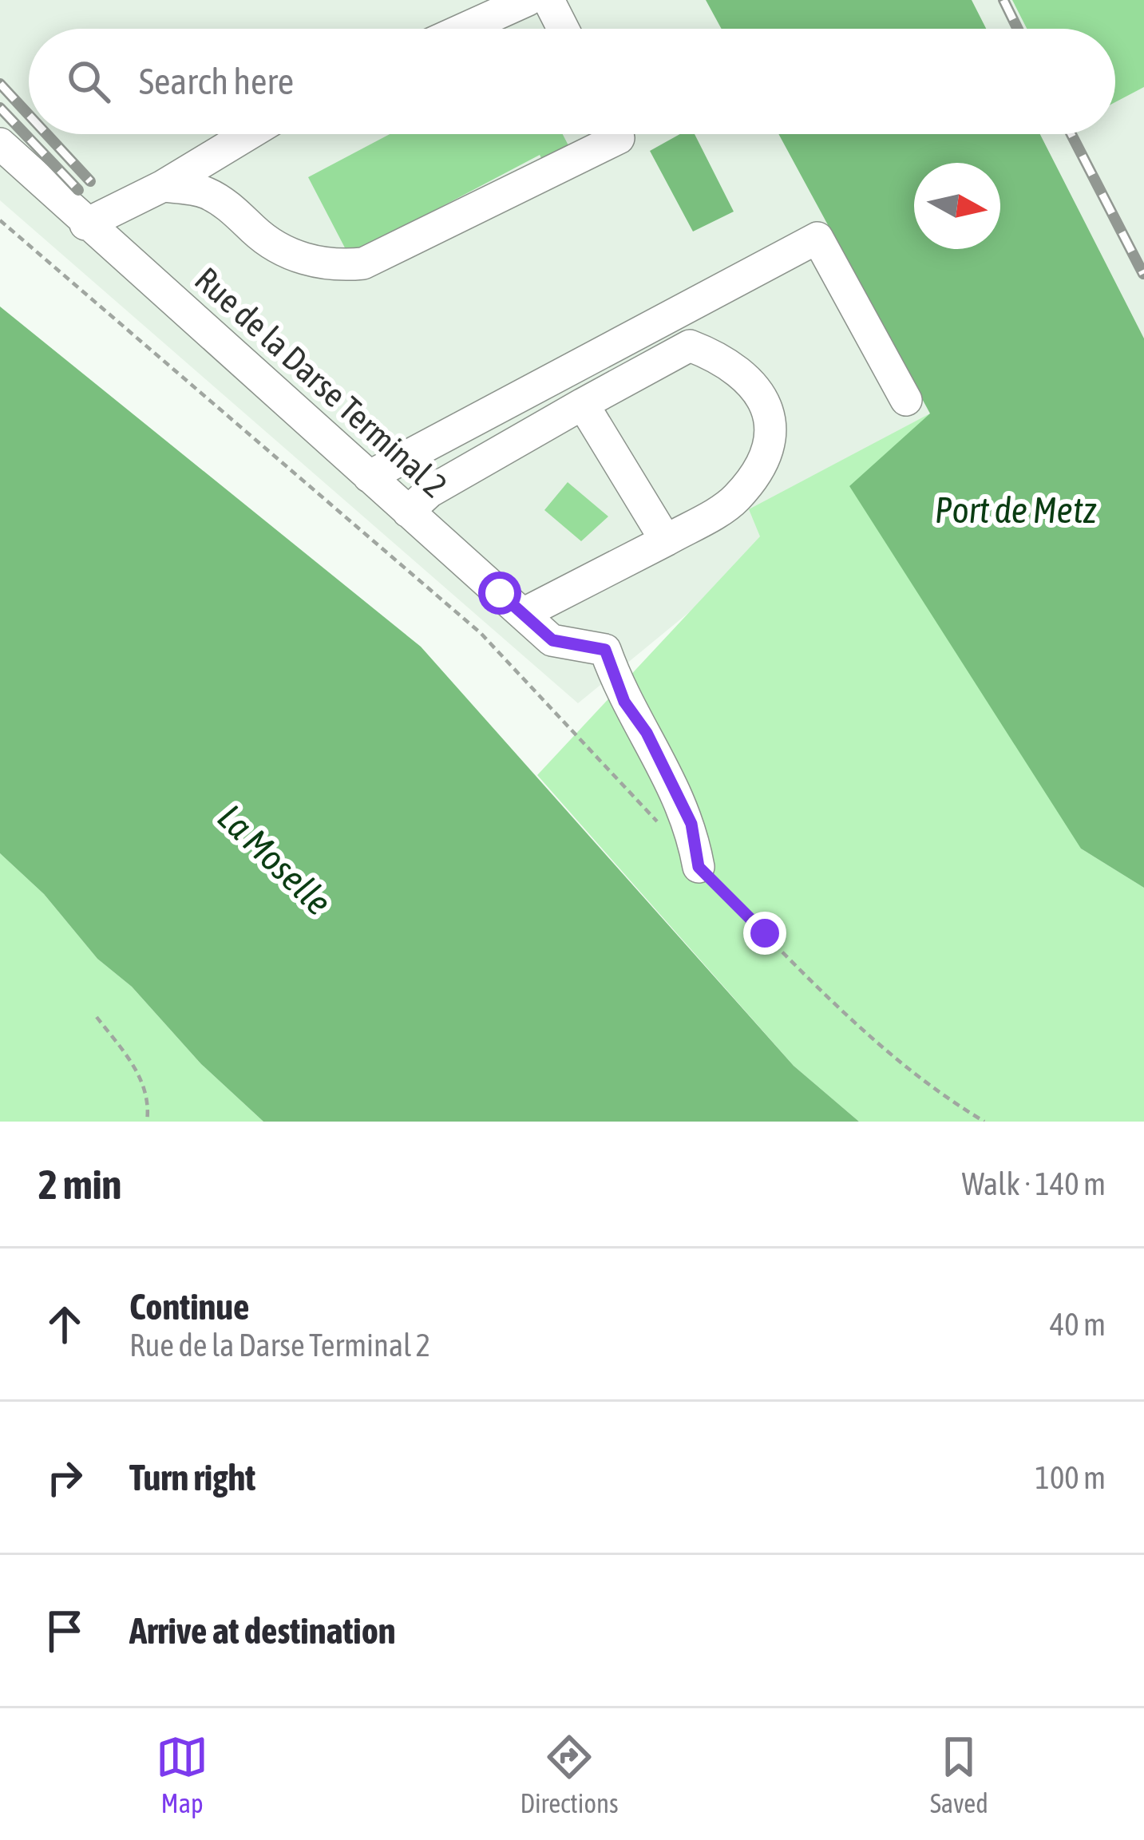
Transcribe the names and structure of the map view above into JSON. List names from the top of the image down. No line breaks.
{"streets":{"street":["Rue de la Darse Terminal 2"]},"water":["Port de Metz","La Moselle"],"north":"right","page":{"search":"Search here","heading":["2 min","Walk · 140 m"],"list":[["Continue","Rue de la Darse Terminal 2","40 m"],["Turn right","100 m"],"Arrive at destination"],"nav":["Map","Directions","Saved"]}}
